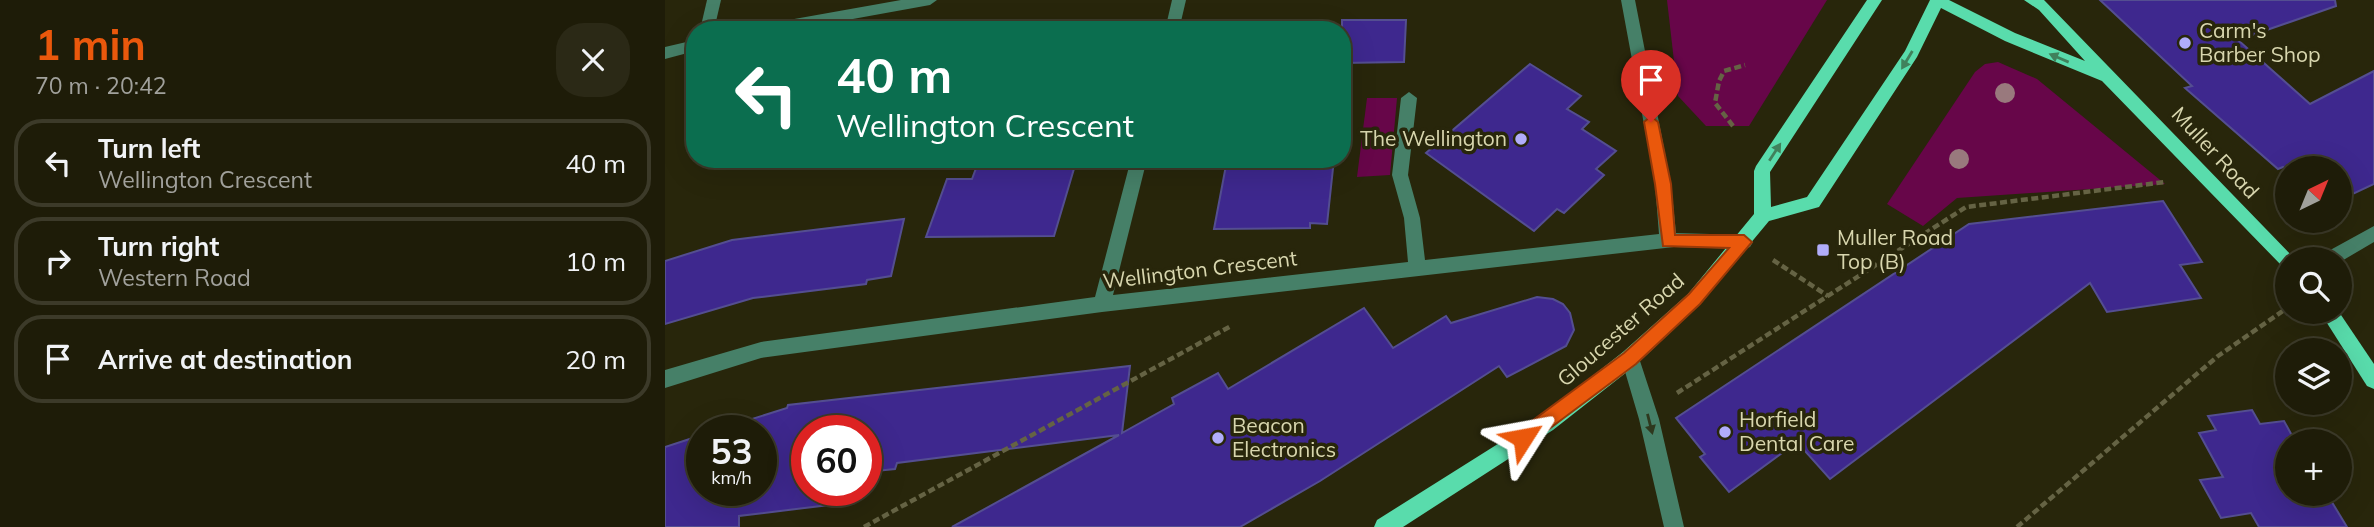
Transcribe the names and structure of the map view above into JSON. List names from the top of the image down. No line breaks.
{"streets":{"main road":["Muller Road","Gloucester Road"],"street":["Wellington Crescent"]},"crossings":[["Wellington Crescent","Gloucester Road"]],"places":{"other":["Carm's Barber Shop","The Wellington","Horfield Dental Care","Beacon Electronics"],"transit":["Muller Road Top (B)"]},"north":"top right","page":{"heading":["1 min","70 m · 20:42"],"turn":["40 m","Wellington Crescent"],"list":[{"name":"Turn left","note":"Wellington Crescent","value":"40 m"},{"name":"Turn right","note":"Western Road","value":"10 m"},{"name":"Arrive at destination","value":"20 m"}],"map_buttons":"+","speed":"53 km/h","limit":"60"}}
